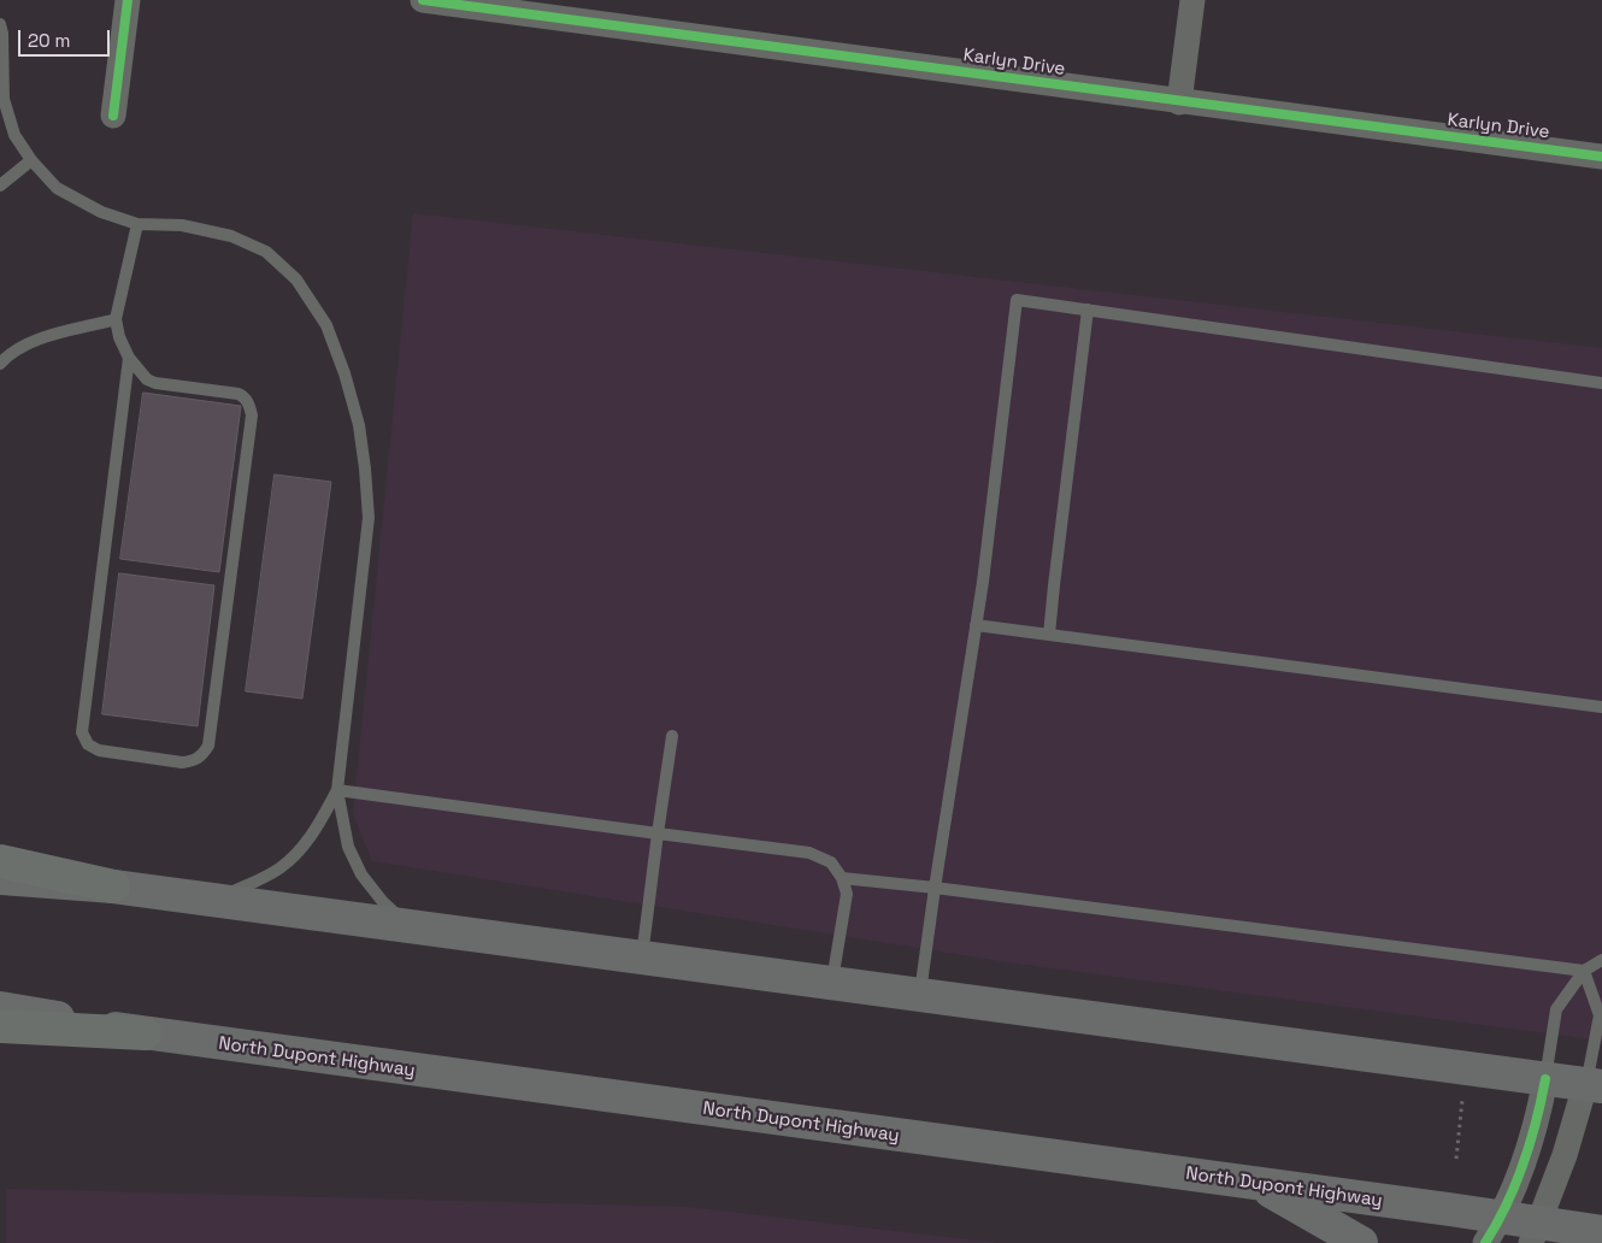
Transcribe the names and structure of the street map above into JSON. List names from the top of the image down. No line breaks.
{"streets":{"highway":["North Dupont Highway"],"street":["Karlyn Drive"]},"scale_bar":"20 m"}
